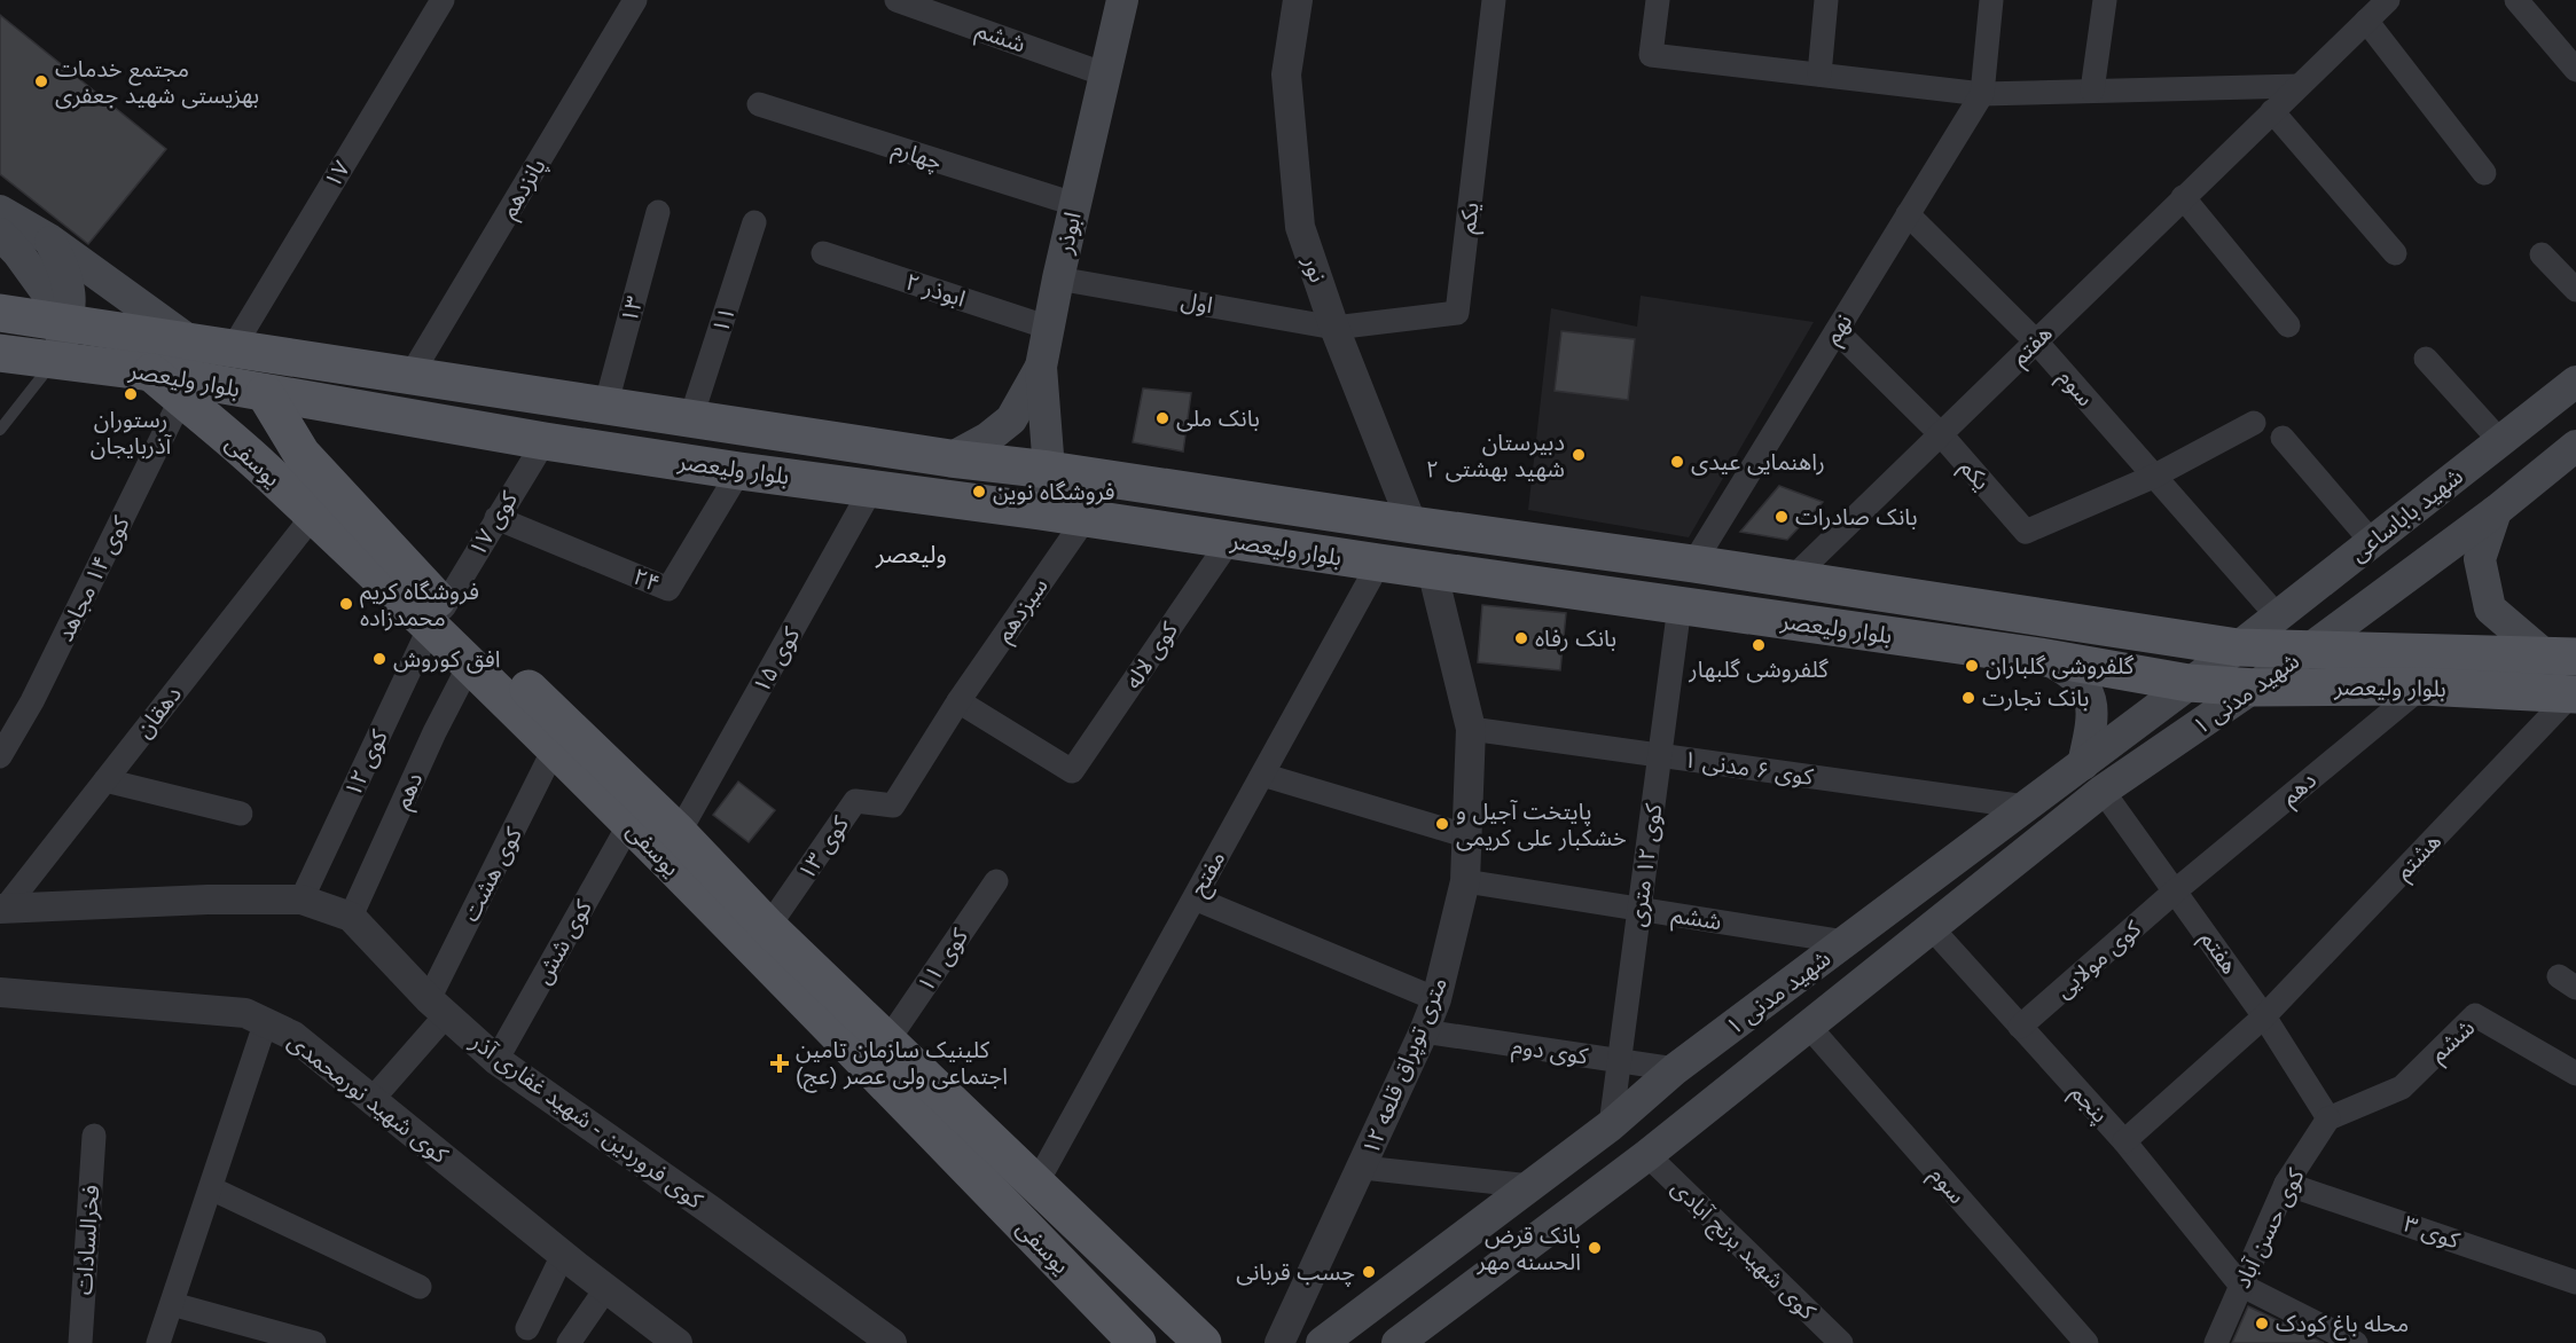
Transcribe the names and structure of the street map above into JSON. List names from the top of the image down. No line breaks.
{"streets":{"main road":["ابوذر","بلوار ولیعصر","یوسفی","شهید باباساعی","شهید مدنی ۱"],"street":["ششم","چهارم","۱۷","پانزدهم","یکم","نور","۲ ابوذر","اول","۱۳","۱۱","نهم","هفتم","سوم","کوی ۱۷","کوی ۱۴ مجاهد","۲۴","سیزدهم","کوی لاله","کوی ۱۵","دهقان","کوی ۱۲","کوی ۶ مدنی ۱","دهم","کوی ۱۳","هشتم","کوی ۱۲ متری","مفتح","کوی هشت","کوی شش","کوی مولایی","کوی ۱۱","کوی دوم","۱۲ متری توپراق قلعه","کوی شهید نورمحمدی","پنجم","کوی فروردین - شهید غفاری آذر","کوی حسن آباد","کوی ۳","فخرالسادات","کوی شهید برنج آبادی"]},"crossings":[["ششم","ابوذر"],["ششم","هفتم"],["ششم","شهید مدنی ۱"],["ششم","کوی ۱۲ متری"],["ششم","۱۲ متری توپراق قلعه"],["ششم","کوی حسن آباد"],["چهارم","ابوذر"],["۱۷","بلوار ولیعصر"],["پانزدهم","بلوار ولیعصر"],["یکم","نور"],["یکم","اول"],["یکم","نهم"],["یکم","هفتم"],["یکم","سوم"],["ابوذر","۲ ابوذر"],["ابوذر","اول"],["ابوذر","بلوار ولیعصر"],["نور","اول"],["نور","بلوار ولیعصر"],["۱۳","بلوار ولیعصر"],["۱۱","بلوار ولیعصر"],["نهم","بلوار ولیعصر"],["نهم","سوم"],["هفتم","بلوار ولیعصر"],["هفتم","سوم"],["هفتم","شهید مدنی ۱"],["هفتم","دهم"],["هفتم","هشتم"],["هفتم","کوی مولایی"],["هفتم","کوی حسن آباد"],["بلوار ولیعصر","یوسفی"],["بلوار ولیعصر","شهید باباساعی"],["بلوار ولیعصر","کوی ۱۷"],["بلوار ولیعصر","۲۴"],["بلوار ولیعصر","سیزدهم"],["بلوار ولیعصر","کوی لاله"],["بلوار ولیعصر","کوی ۱۵"],["بلوار ولیعصر","شهید مدنی ۱"],["بلوار ولیعصر","دهم"],["بلوار ولیعصر","هشتم"],["بلوار ولیعصر","کوی ۱۲ متری"],["بلوار ولیعصر","مفتح"],["بلوار ولیعصر","۱۲ متری توپراق قلعه"],["سوم","شهید باباساعی"],["سوم","شهید مدنی ۱"],["یوسفی","کوی ۱۷"],["یوسفی","کوی ۱۴ مجاهد"],["یوسفی","کوی ۱۵"],["یوسفی","دهقان"],["یوسفی","کوی ۱۲"],["یوسفی","دهم"],["یوسفی","کوی ۱۳"],["یوسفی","مفتح"],["یوسفی","کوی هشت"],["یوسفی","کوی شش"],["یوسفی","کوی ۱۱"],["شهید باباساعی","شهید مدنی ۱"],["کوی ۱۷","۲۴"],["کوی ۱۷","کوی ۱۲"],["سیزدهم","کوی لاله"],["سیزدهم","کوی ۱۳"],["شهید مدنی ۱","کوی ۶ مدنی ۱"],["شهید مدنی ۱","کوی ۱۲ متری"],["شهید مدنی ۱","کوی دوم"],["شهید مدنی ۱","پنجم"],["شهید مدنی ۱","کوی شهید برنج آبادی"],["دهقان","کوی فروردین - شهید غفاری آذر"],["کوی ۱۲","کوی فروردین - شهید غفاری آذر"],["کوی ۶ مدنی ۱","کوی ۱۲ متری"],["کوی ۶ مدنی ۱","۱۲ متری توپراق قلعه"],["دهم","کوی مولایی"],["دهم","کوی فروردین - شهید غفاری آذر"],["هشتم","پنجم"],["کوی ۱۲ متری","کوی دوم"],["کوی هشت","کوی شهید نورمحمدی"],["کوی هشت","کوی فروردین - شهید غفاری آذر"],["کوی شش","کوی فروردین - شهید غفاری آذر"],["کوی مولایی","پنجم"],["کوی دوم","۱۲ متری توپراق قلعه"],["پنجم","کوی حسن آباد"],["کوی حسن آباد","کوی ۳"]],"districts":["ولیعصر"],"places":{"other":["مجتمع خدمات بهزیستی شهید جعفری","رستوران آذربایجان","بانک ملی","دبیرستان شهید بهشتی ۲","راهنمایی عیدی","فروشگاه نوین","بانک صادرات","فروشگاه کریم محمدزاده","بانک رفاه","گلفروشی گلبهار","افق کوروش","گلفروشی گلباران","بانک تجارت","پایتخت آجیل و خشکبار علی کریمی","بانک قرض الحسنه مهر","چسب قربانی","محله باغ کودک"],"health":["کلینیک سازمان تامین اجتماعی ولی عصر (عج)"]}}
